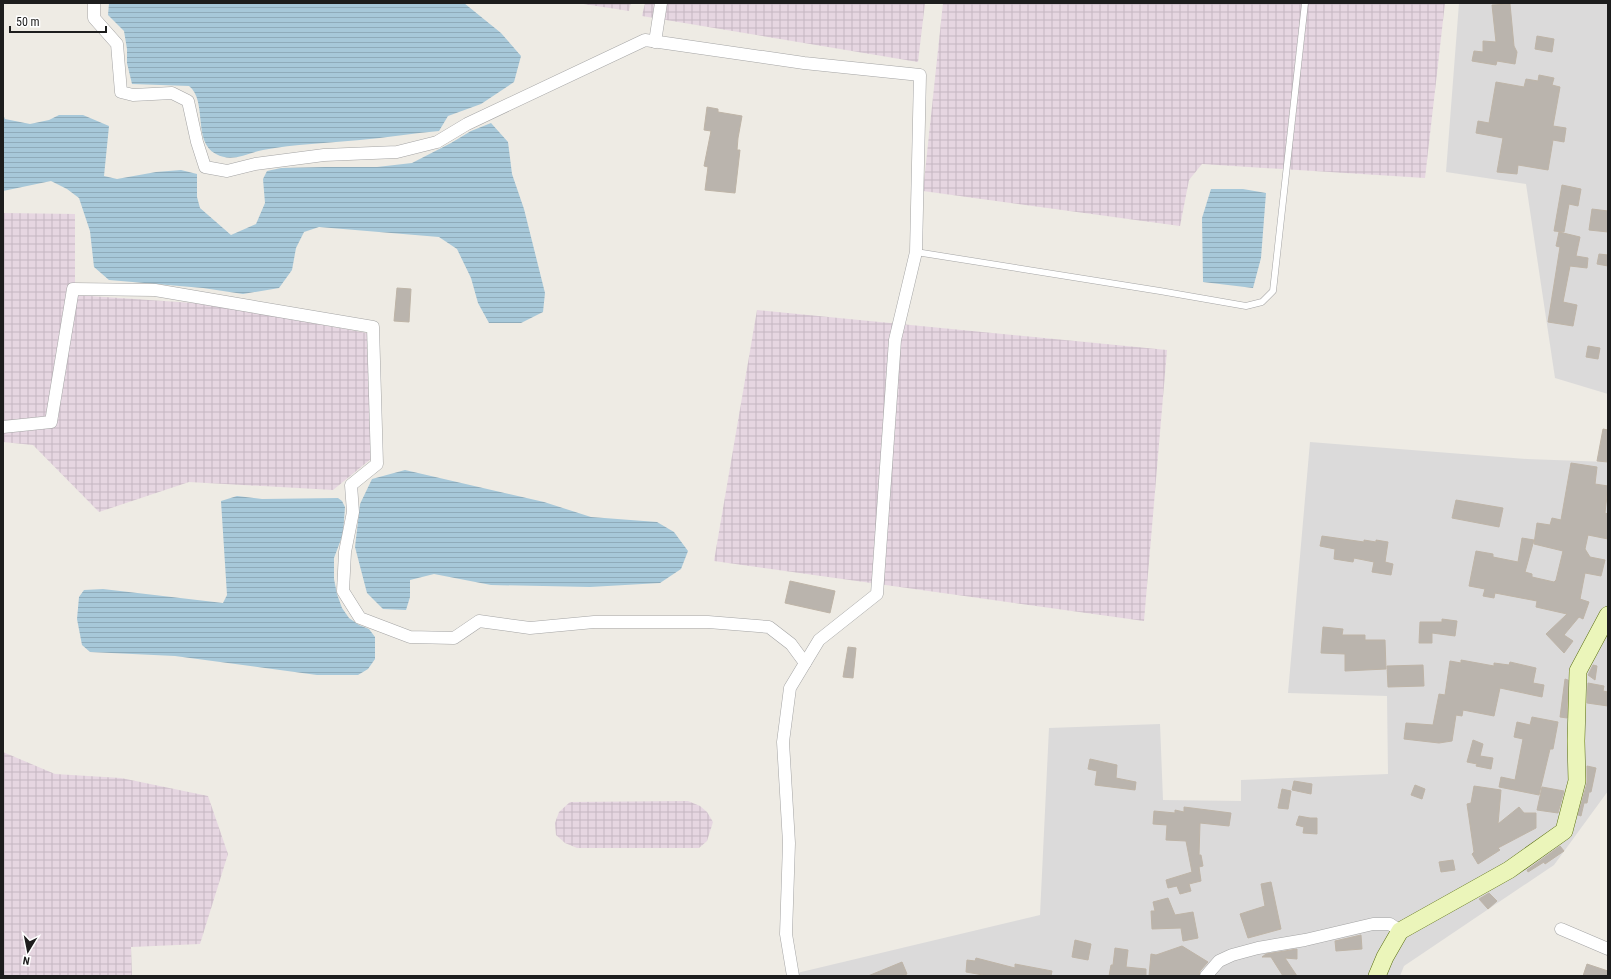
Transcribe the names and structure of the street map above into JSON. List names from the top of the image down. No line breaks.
{"scale_bar":"50 m","north":"bottom"}
